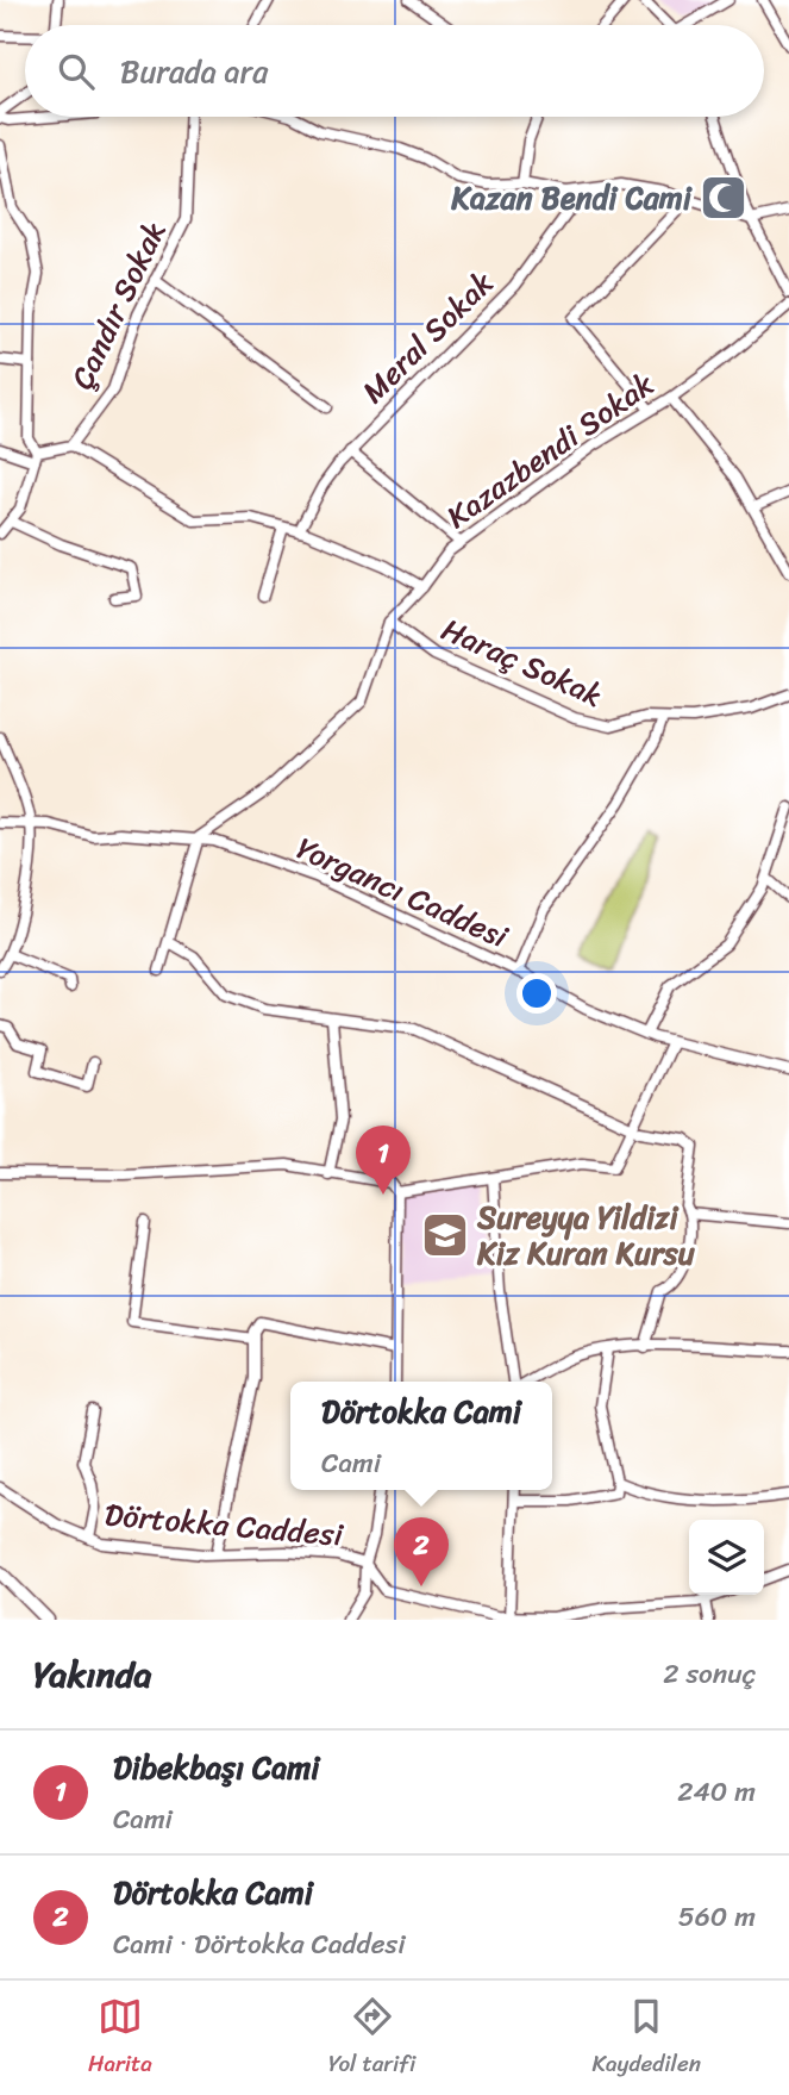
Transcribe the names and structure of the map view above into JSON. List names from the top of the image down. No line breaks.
{"streets":{"street":["Çandır Sokak","Meral Sokak","Kazazbendi Sokak","Haraç Sokak","Yorgancı Caddesi","Dörtokka Caddesi"]},"crossings":[["Kazazbendi Sokak","Haraç Sokak"],["Kazazbendi Sokak","Yorgancı Caddesi"]],"places":{"mosque":["Kazan Bendi Cami"],"school or university":["Sureyya Yildizi Kiz Kuran Kursu"]},"page":{"search":"Burada ara","pins":["1","2"],"popup":["Dörtokka Cami","Cami"],"heading":["Yakında","2 sonuç"],"list":[{"mark":"1","name":"Dibekbaşı Cami","note":"Cami","value":"240 m"},{"mark":"2","name":"Dörtokka Cami","note":"Cami · Dörtokka Caddesi","value":"560 m"}],"nav":["Harita","Yol tarifi","Kaydedilen"]}}
